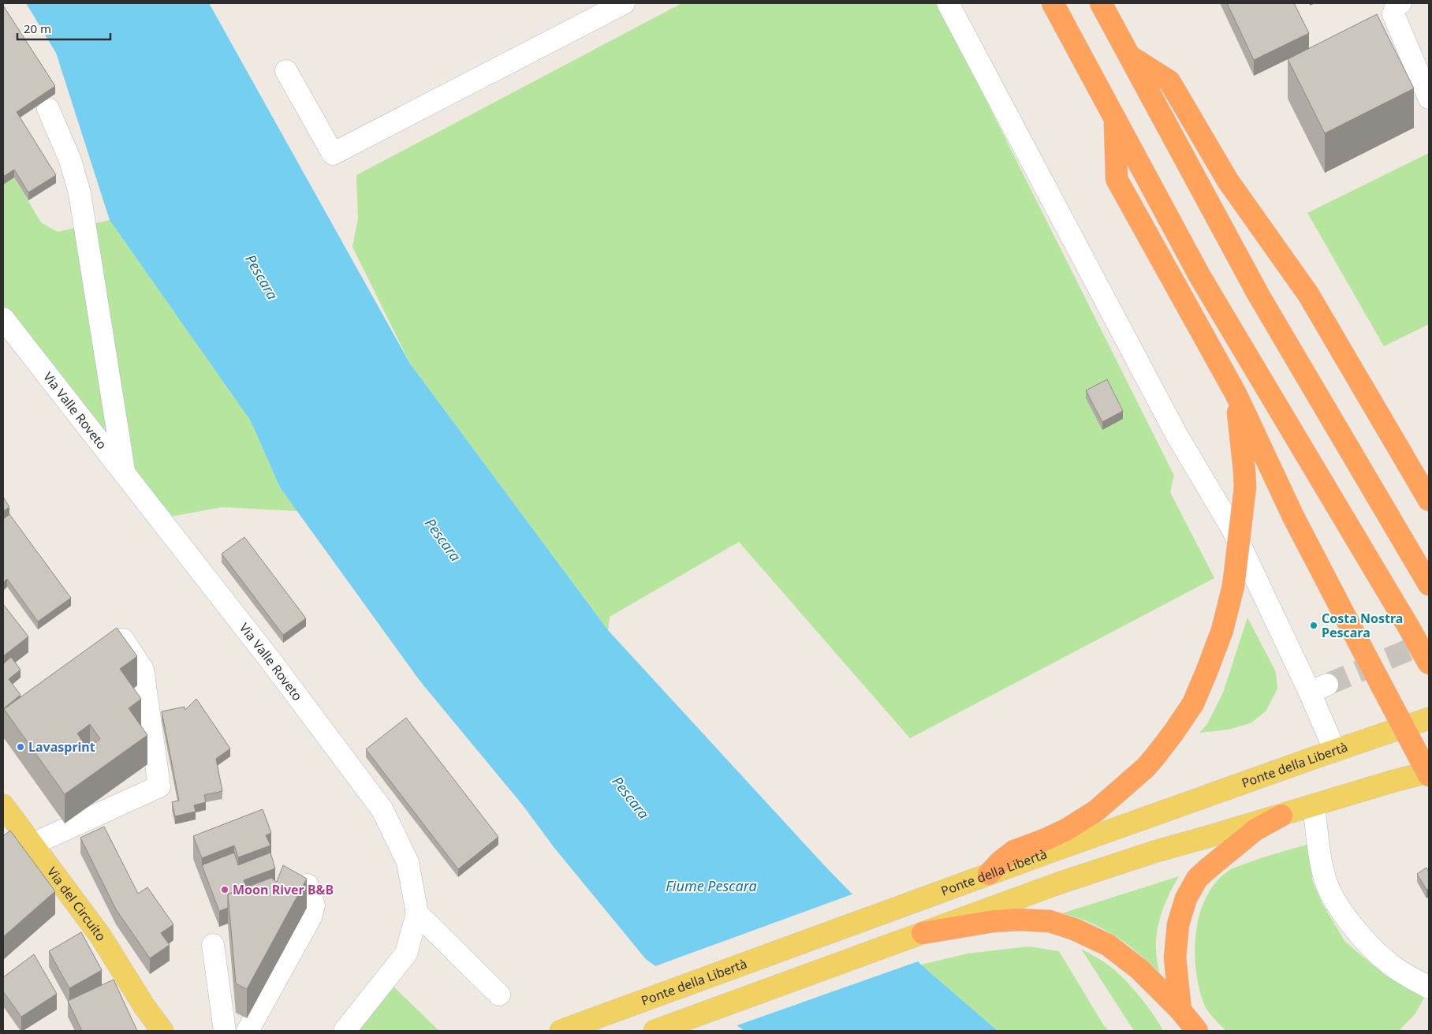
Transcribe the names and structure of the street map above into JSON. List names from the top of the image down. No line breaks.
{"streets":{"main road":["Ponte della Libertà","Via del Circuito"],"street":["Via Valle Roveto"]},"water":["Pescara","Fiume Pescara"],"places":["Costa Nostra Pescara","Lavasprint","Moon River B&B"],"scale_bar":"20 m"}
